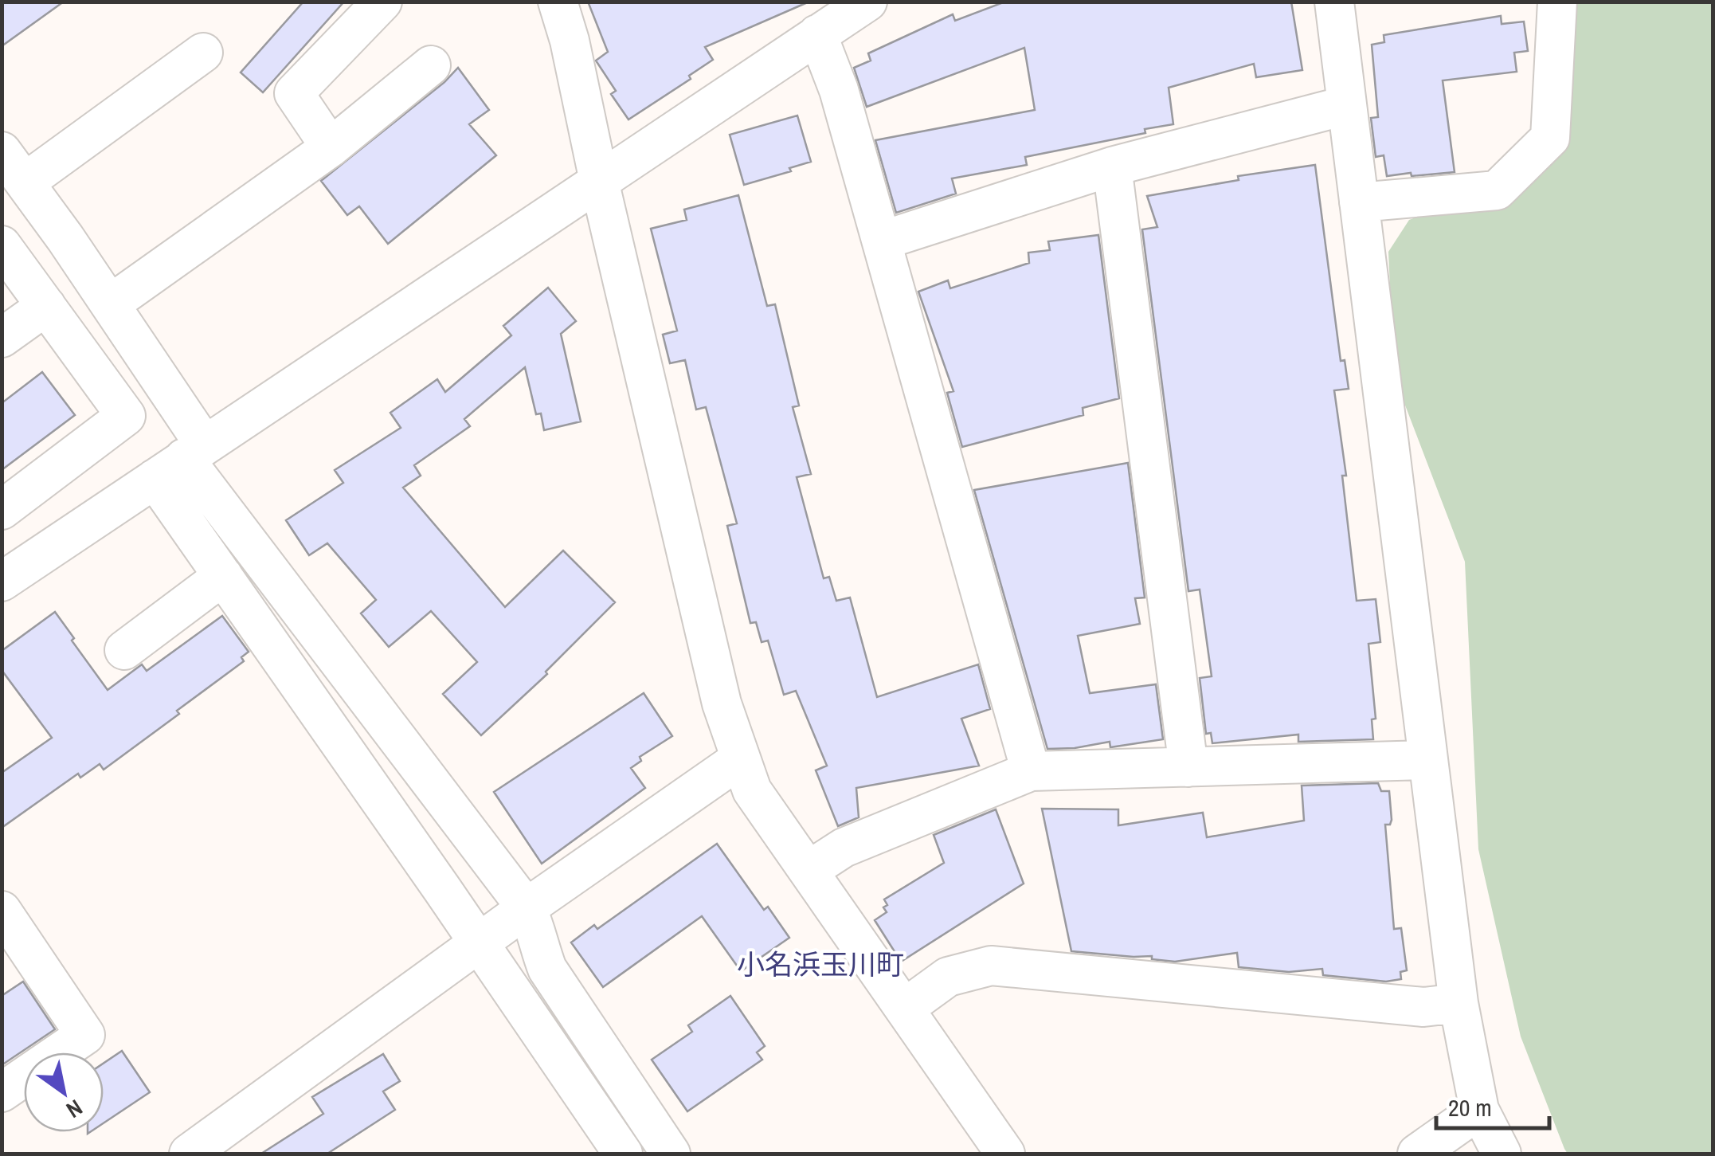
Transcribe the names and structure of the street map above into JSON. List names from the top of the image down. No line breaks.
{"districts":["小名浜玉川町"],"scale_bar":"20 m","north":"bottom right"}
